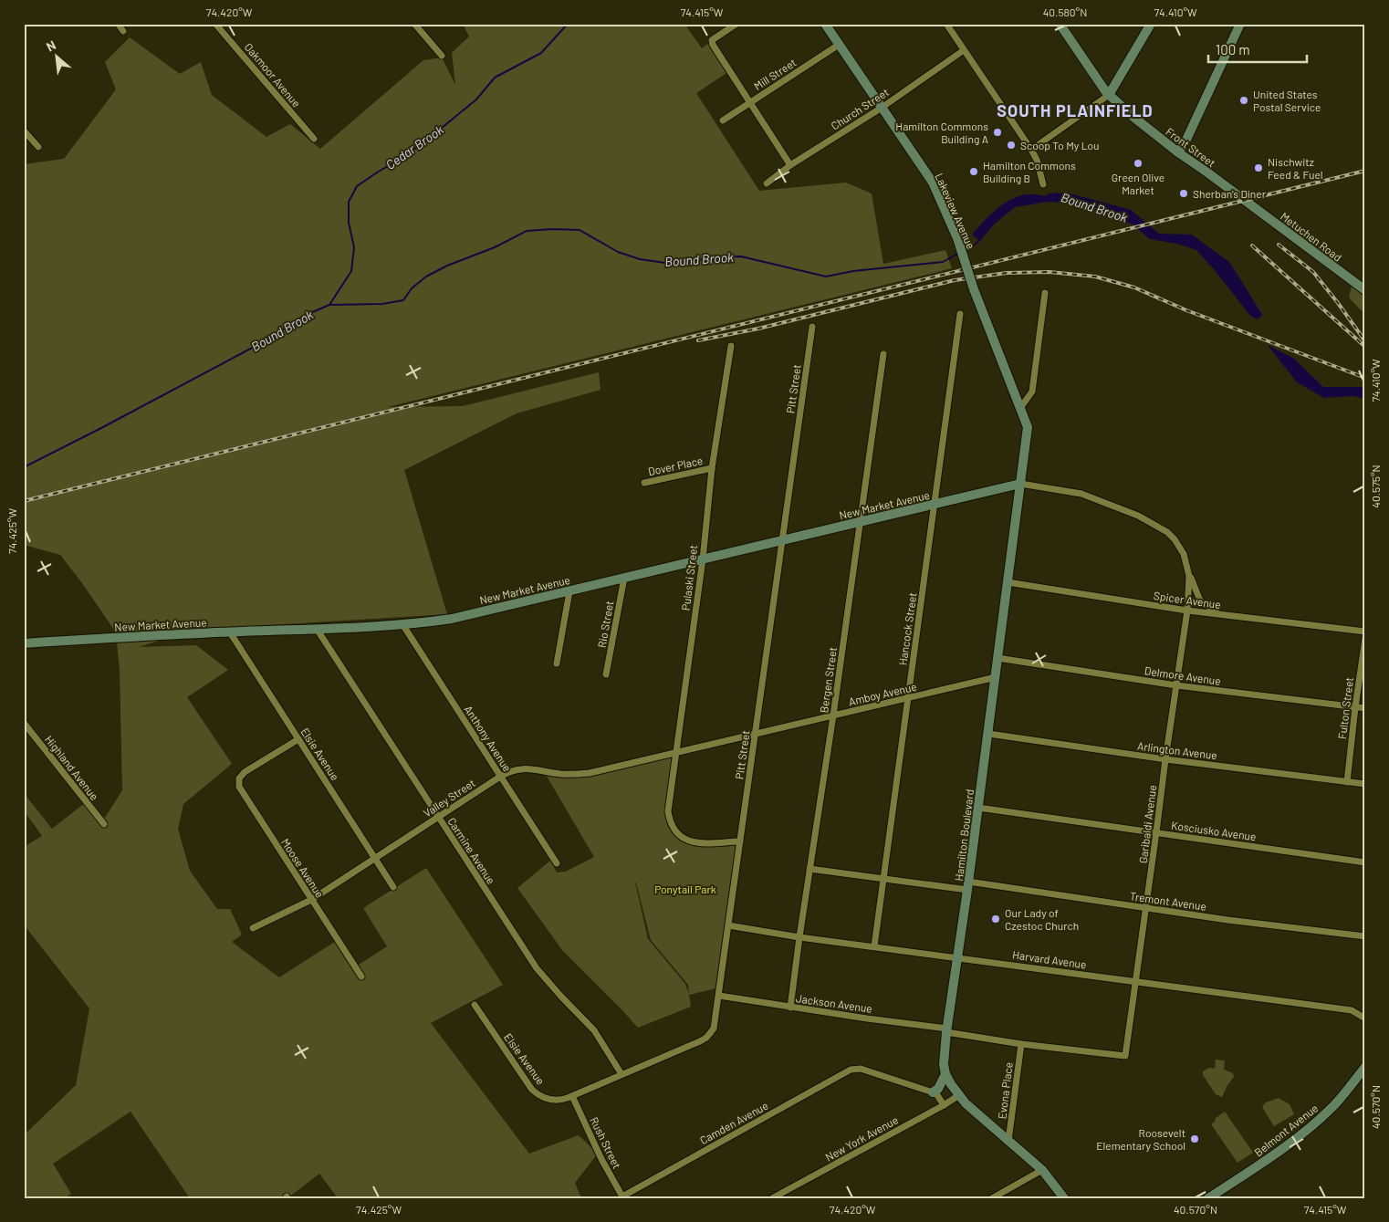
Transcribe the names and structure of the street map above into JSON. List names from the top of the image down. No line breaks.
{"streets":{"main road":["Front Street","Lakeview Avenue","Metuchen Road","New Market Avenue","Hamilton Boulevard","Belmont Avenue"],"street":["Mill Street","Oakmoor Avenue","Church Street","Pitt Street","Dover Place","Pulaski Street","Spicer Avenue","Rio Street","Hancock Street","Delmore Avenue","Bergen Street","Amboy Avenue","Fulton Street","Anthony Avenue","Arlington Avenue","Elsie Avenue","Highland Avenue","Valley Street","Garibaldi Avenue","Kosciusko Avenue","Carmine Avenue","Moose Avenue","Tremont Avenue","Harvard Avenue","Jackson Avenue","Evona Place","Camden Avenue","New York Avenue","Rush Street"]},"crossings":[["Mill Street","Lakeview Avenue"],["Church Street","Lakeview Avenue"],["Front Street","Metuchen Road"],["Lakeview Avenue","Hamilton Boulevard"],["Pitt Street","New Market Avenue"],["Pitt Street","Pulaski Street"],["Pitt Street","Amboy Avenue"],["Pitt Street","Elsie Avenue"],["Pitt Street","Carmine Avenue"],["Pitt Street","Harvard Avenue"],["Pitt Street","Jackson Avenue"],["Pitt Street","Rush Street"],["Dover Place","Pulaski Street"],["New Market Avenue","Pulaski Street"],["New Market Avenue","Rio Street"],["New Market Avenue","Hancock Street"],["New Market Avenue","Bergen Street"],["New Market Avenue","Anthony Avenue"],["New Market Avenue","Elsie Avenue"],["New Market Avenue","Hamilton Boulevard"],["New Market Avenue","Carmine Avenue"],["Pulaski Street","Amboy Avenue"],["Spicer Avenue","Garibaldi Avenue"],["Spicer Avenue","Hamilton Boulevard"],["Hancock Street","Amboy Avenue"],["Hancock Street","Tremont Avenue"],["Hancock Street","Harvard Avenue"],["Delmore Avenue","Fulton Street"],["Delmore Avenue","Garibaldi Avenue"],["Delmore Avenue","Hamilton Boulevard"],["Bergen Street","Amboy Avenue"],["Bergen Street","Tremont Avenue"],["Bergen Street","Harvard Avenue"],["Bergen Street","Jackson Avenue"],["Amboy Avenue","Valley Street"],["Amboy Avenue","Hamilton Boulevard"],["Fulton Street","Arlington Avenue"],["Anthony Avenue","Valley Street"],["Arlington Avenue","Garibaldi Avenue"],["Arlington Avenue","Hamilton Boulevard"],["Elsie Avenue","Valley Street"],["Elsie Avenue","Moose Avenue"],["Elsie Avenue","Rush Street"],["Valley Street","Carmine Avenue"],["Valley Street","Moose Avenue"],["Garibaldi Avenue","Kosciusko Avenue"],["Garibaldi Avenue","Tremont Avenue"],["Garibaldi Avenue","Harvard Avenue"],["Garibaldi Avenue","Jackson Avenue"],["Kosciusko Avenue","Hamilton Boulevard"],["Hamilton Boulevard","Tremont Avenue"],["Hamilton Boulevard","Harvard Avenue"],["Hamilton Boulevard","Jackson Avenue"],["Hamilton Boulevard","Evona Place"],["Hamilton Boulevard","New York Avenue"],["Jackson Avenue","Evona Place"],["Camden Avenue","Rush Street"]],"districts":["SOUTH PLAINFIELD"],"water":["Cedar Brook","Bound Brook"],"parks":["Ponytail Park"],"places":["United States Postal Service","Hamilton Commons Building A","Scoop To My Lou","Green Olive Market","Nischwitz Feed & Fuel","Hamilton Commons Building B","Sherban's Diner","Our Lady of Czestoc Church","Roosevelt Elementary School"],"scale_bar":"100 m","north":"top left","coordinates":["74.420°W","74.415°W","40.580°N","74.410°W","40.575°N","74.425°W","40.570°N"]}
